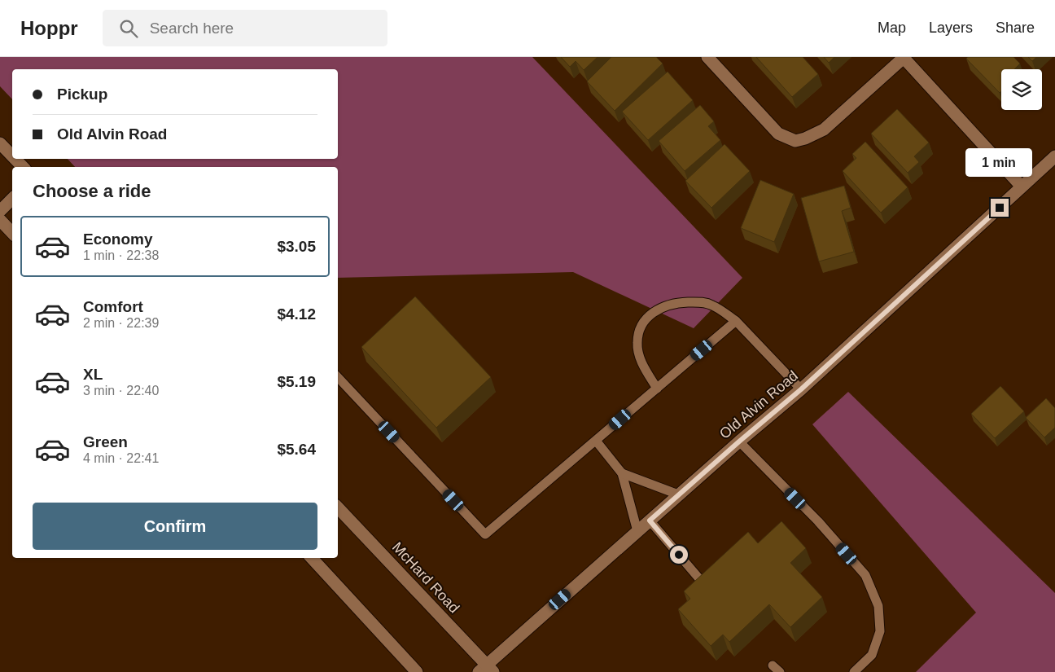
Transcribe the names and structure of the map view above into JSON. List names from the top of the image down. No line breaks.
{"streets":{"street":["Old Alvin Road","McHard Road"]},"crossings":[["Old Alvin Road","McHard Road"]],"page":{"header":"Hoppr","search":"Search here","nav":["Map","Layers","Share"],"banner":["Pickup","Old Alvin Road"],"bubble":"1 min","heading":"Choose a ride","list":[{"name":"Economy","note":"1 min · 22:38","value":"$3.05"},{"name":"Comfort","note":"2 min · 22:39","value":"$4.12"},{"name":"XL","note":"3 min · 22:40","value":"$5.19"},{"name":"Green","note":"4 min · 22:41","value":"$5.64"}],"buttons":"Confirm"}}
